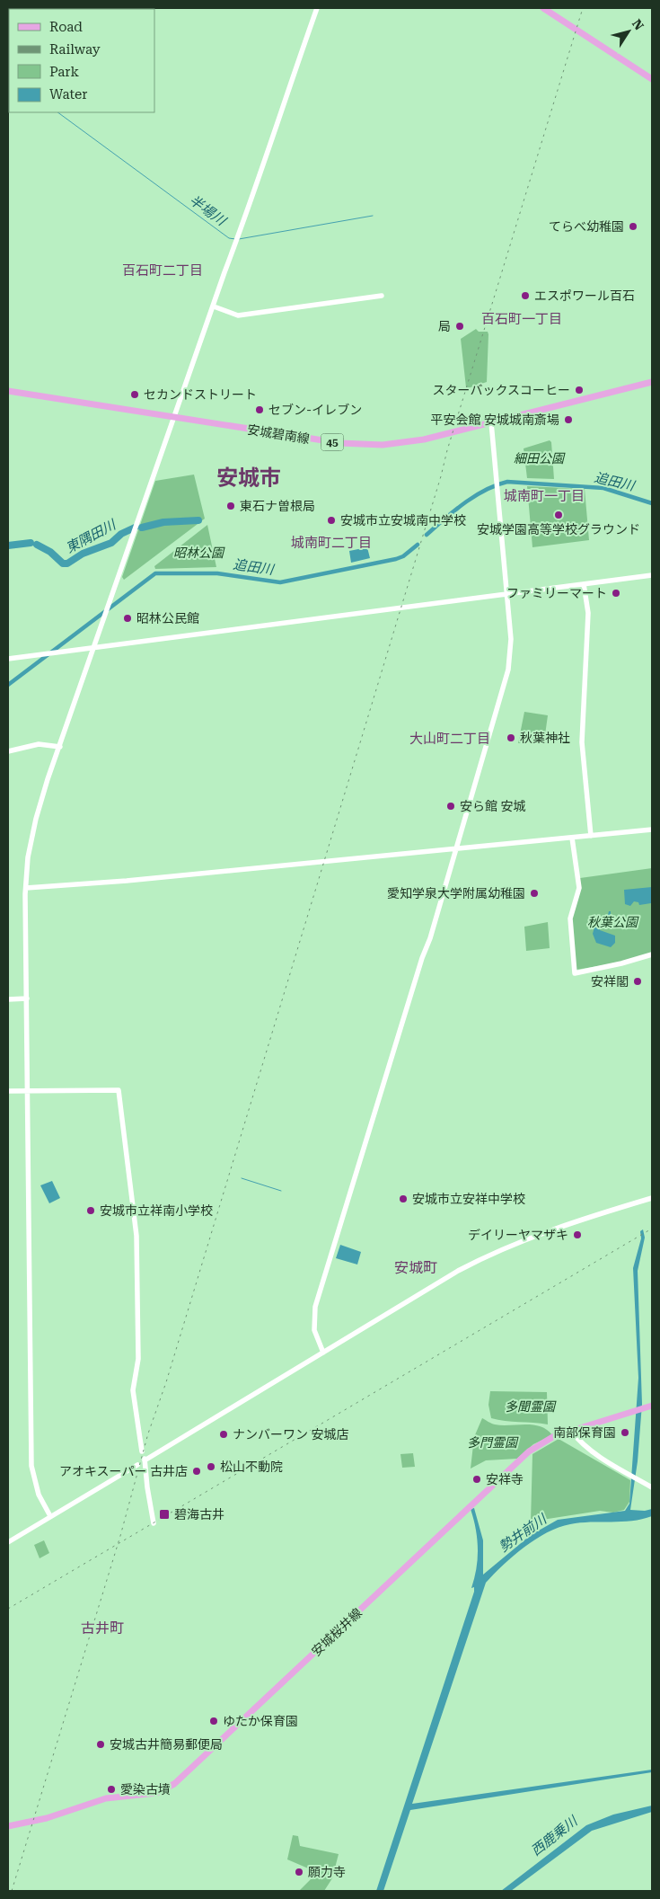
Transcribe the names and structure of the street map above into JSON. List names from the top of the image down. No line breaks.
{"streets":{"main road":["安城碧南線","45","安城桜井線"]},"districts":["百石町二丁目","百石町一丁目","安城市","城南町一丁目","城南町二丁目","大山町二丁目","安城町","古井町"],"water":["半場川","追田川","東隅田川","勢井前川","西鹿乗川"],"parks":["細田公園","昭林公園","秋葉公園","多聞霊園","多門霊園"],"places":{"other":["てらべ幼稚園","エスポワール百石","局","スターバックスコーヒー","セカンドストリート","セブン-イレブン","平安会館 安城城南斎場","東石ナ曽根局","安城学園高等学校グラウンド","安城市立安城南中学校","ファミリーマート","昭林公民館","秋葉神社","安ら館 安城","愛知学泉大学附属幼稚園","安祥閣","安城市立安祥中学校","安城市立祥南小学校","デイリーヤマザキ","南部保育園","ナンバーワン 安城店","松山不動院","アオキスーパー 古井店","安祥寺","ゆたか保育園","安城古井簡易郵便局","愛染古墳","願力寺"],"transit":["碧海古井"]},"legend":["Road","Railway","Park","Water"],"north":"top right"}
